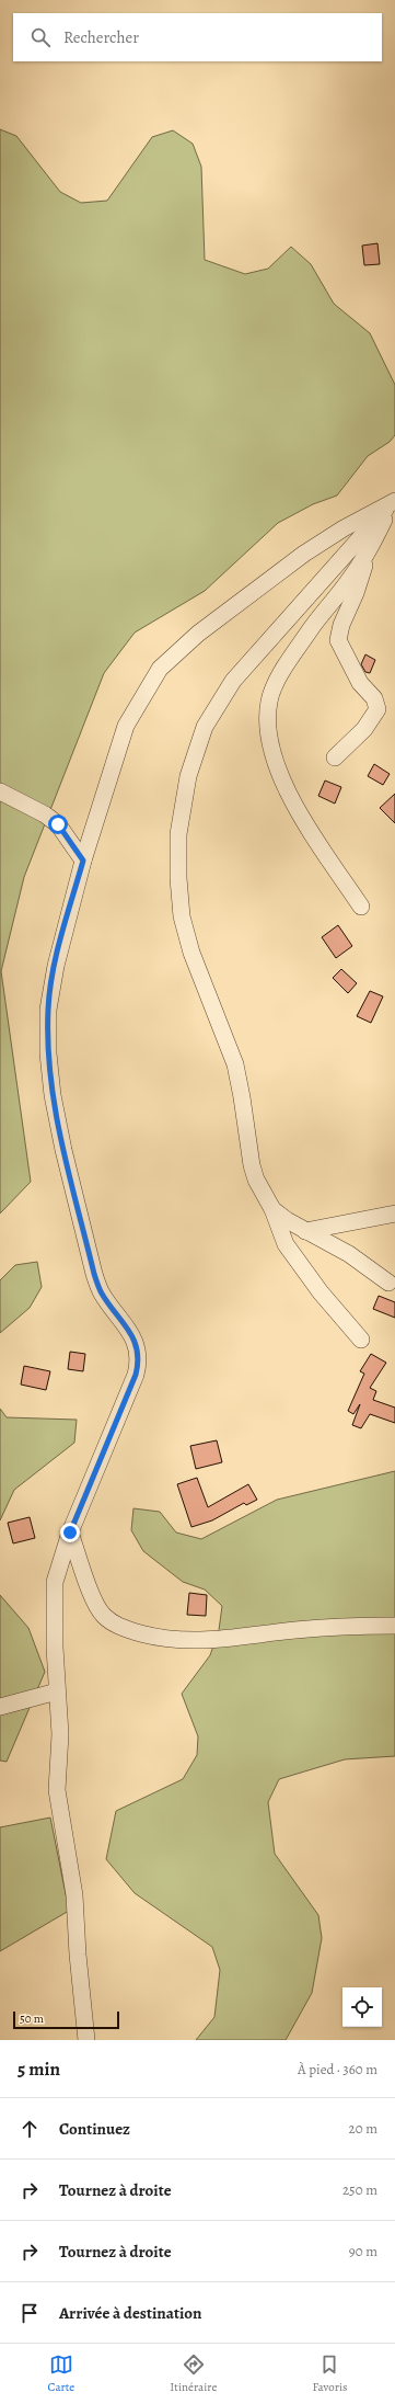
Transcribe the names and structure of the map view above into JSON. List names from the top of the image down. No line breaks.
{"scale_bar":"50 m","page":{"search":"Rechercher","scale":"50 m","heading":["5 min","À pied · 360 m"],"list":[["Continuez","20 m"],["Tournez à droite","250 m"],["Tournez à droite","90 m"],"Arrivée à destination"],"nav":["Carte","Itinéraire","Favoris"]}}
